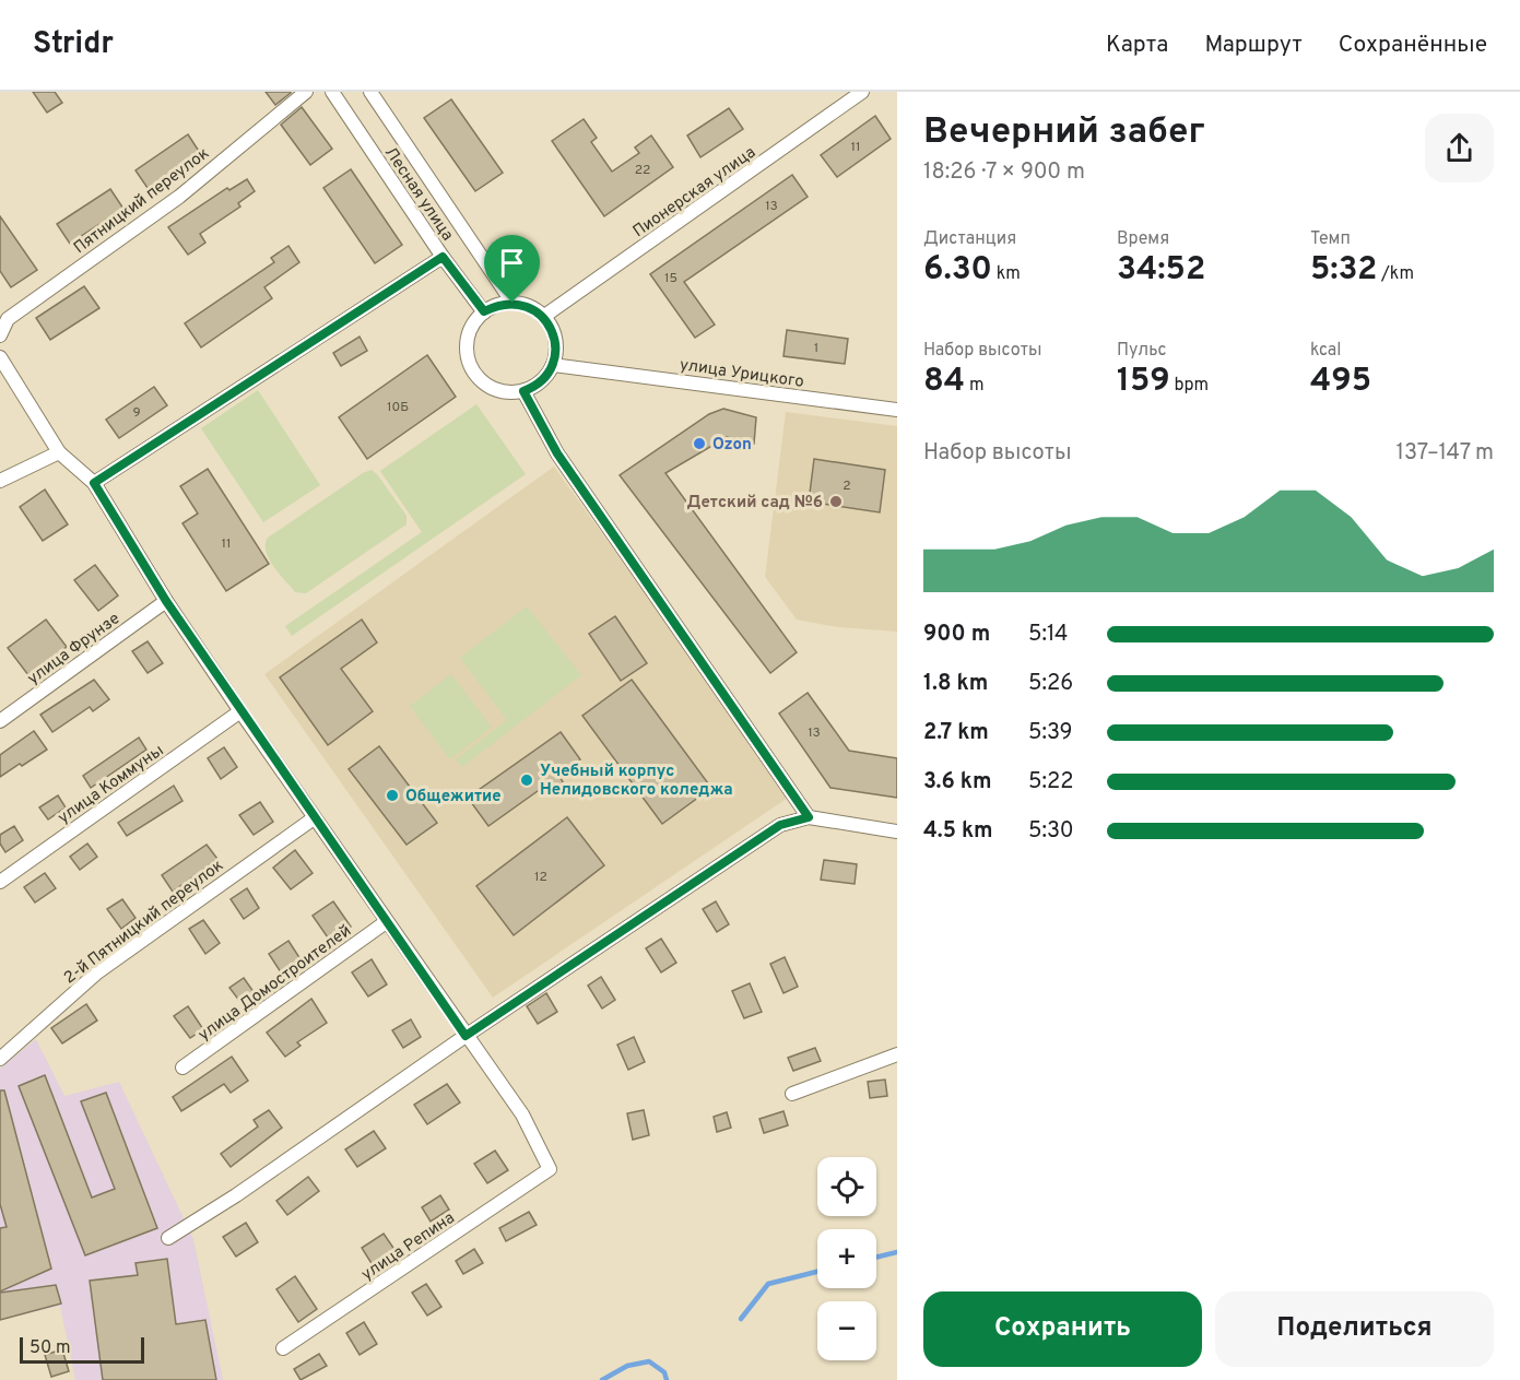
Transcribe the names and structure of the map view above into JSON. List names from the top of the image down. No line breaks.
{"streets":{"street":["Пионерская улица","Лесная улица","Пятницкий переулок","улица Урицкого","улица Фрунзе","улица Коммуны","2-й Пятницкий переулок","улица Домостроителей","улица Репина"]},"crossings":[["Пионерская улица","Лесная улица"],["Пионерская улица","улица Урицкого"],["Лесная улица","улица Урицкого"]],"places":["Ozon","Детский сад №6","Учебный корпус Нелидовского коледжа","Общежитие"],"house_numbers":["11","22","13","15","1","10Б","9","2","11","13","12"],"scale_bar":"50 m","page":{"header":"Stridr","nav":["Карта","Маршрут","Сохранённые"],"heading":["Вечерний забег","18:26 · 7 × 900 m"],"stats":[["Дистанция","6.30 km"],["Время","34:52"],["Темп","5:32 /km"],["Набор высоты","84 m"],["Пульс","159 bpm"],["kcal","495"]],"chart":["Набор высоты","137–147 m"],"list":[{"name":"900 m","note":"5:14"},{"name":"1.8 km","note":"5:26"},{"name":"2.7 km","note":"5:39"},{"name":"3.6 km","note":"5:22"},{"name":"4.5 km","note":"5:30"}],"map_buttons":["+","−"],"buttons":["Сохранить","Поделиться"],"scale":"50 m"}}
